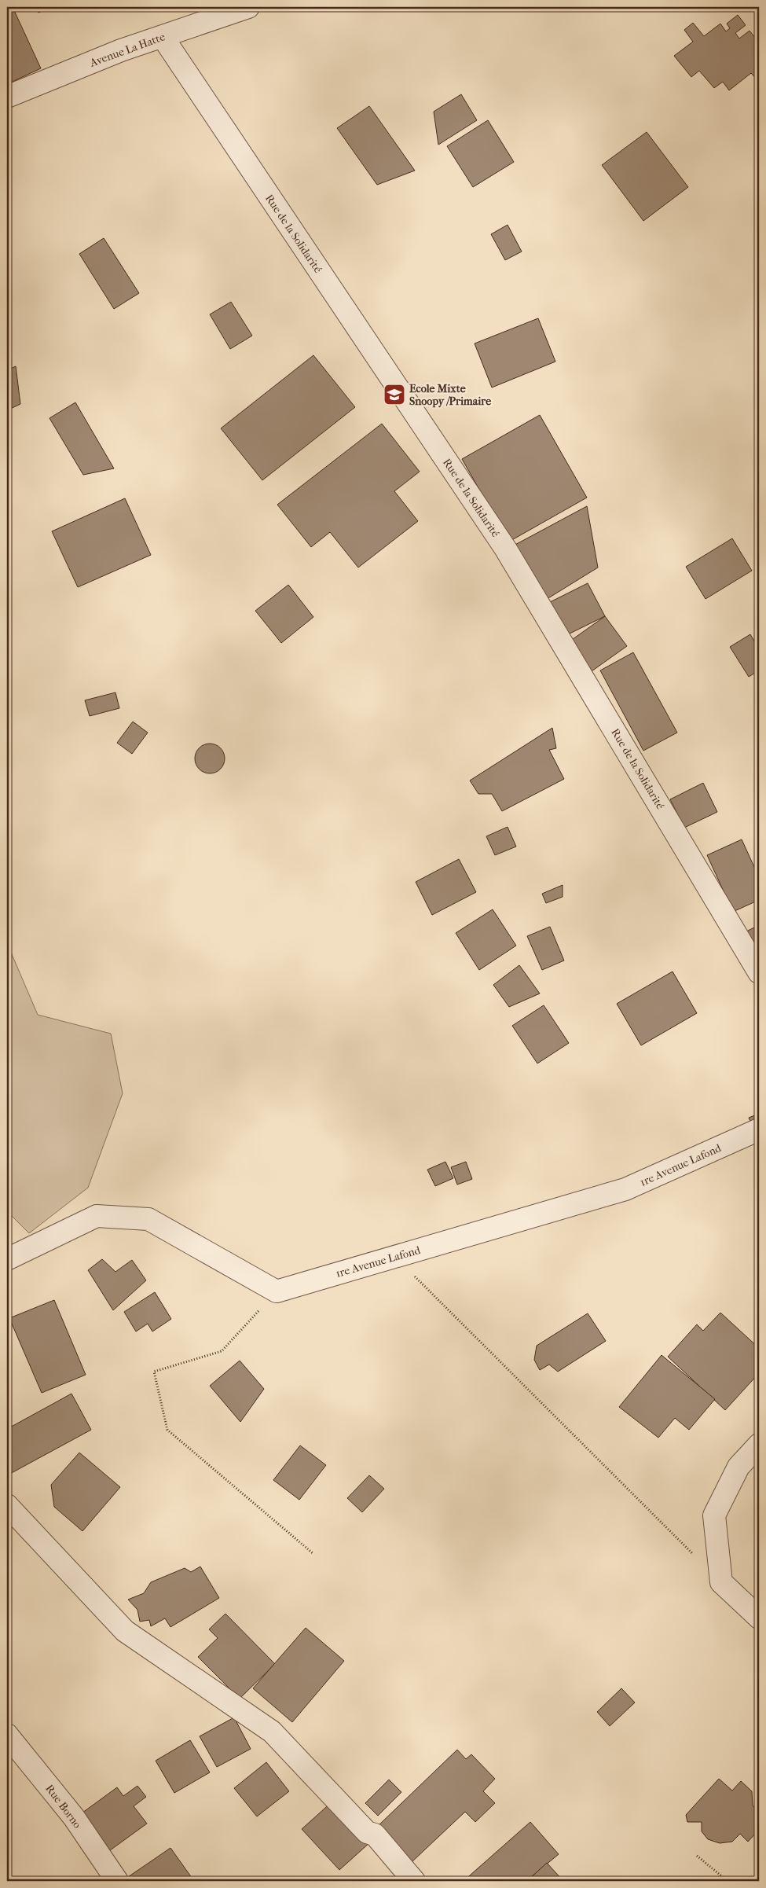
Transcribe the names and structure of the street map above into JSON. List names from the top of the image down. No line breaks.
{"streets":{"street":["Avenue La Hatte","Rue de la Solidarité","1re Avenue Lafond","Rue Borno"]},"crossings":[["Avenue La Hatte","Rue de la Solidarité"]],"places":{"school or university":["Ecole Mixte Snoopy /Primaire"]}}
